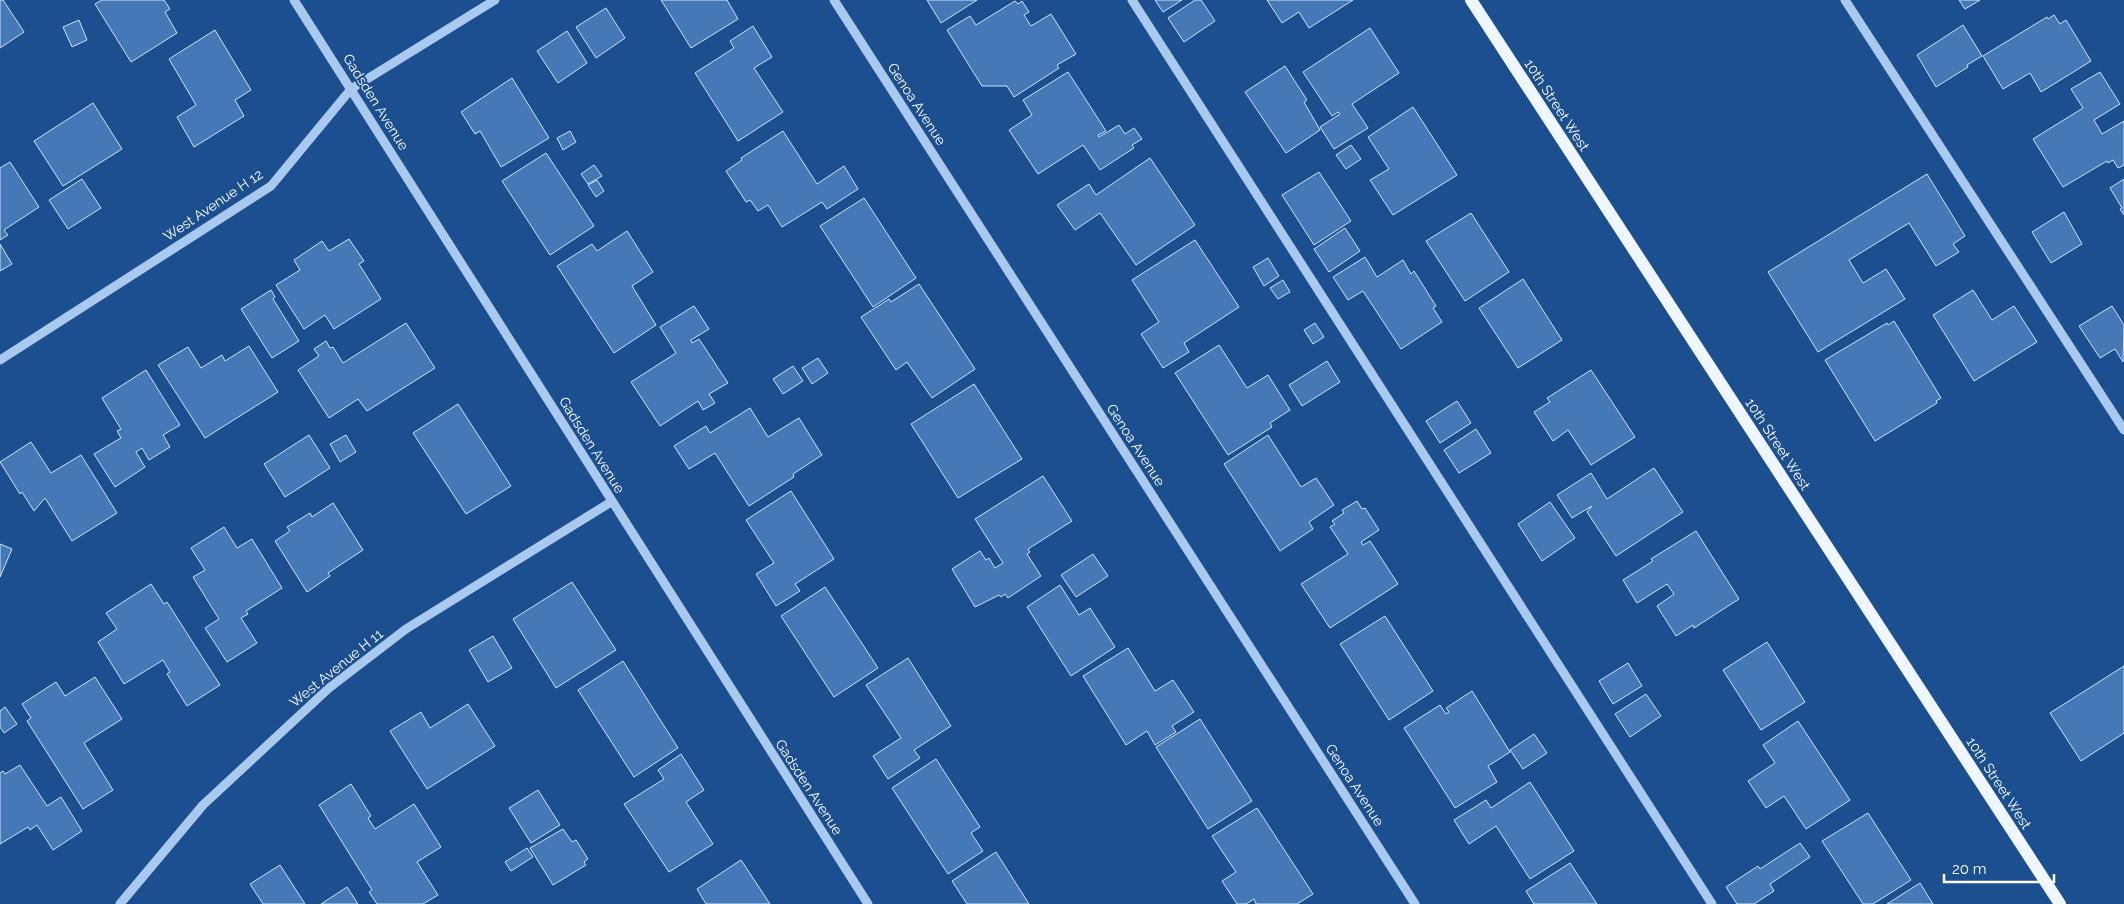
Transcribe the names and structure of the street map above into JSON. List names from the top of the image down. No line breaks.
{"streets":{"main road":["10th Street West"],"street":["Gadsden Avenue","Genoa Avenue","West Avenue H 12","West Avenue H 11"]},"crossings":[["Gadsden Avenue","West Avenue H 12"],["Gadsden Avenue","West Avenue H 11"]],"scale_bar":"20 m"}
